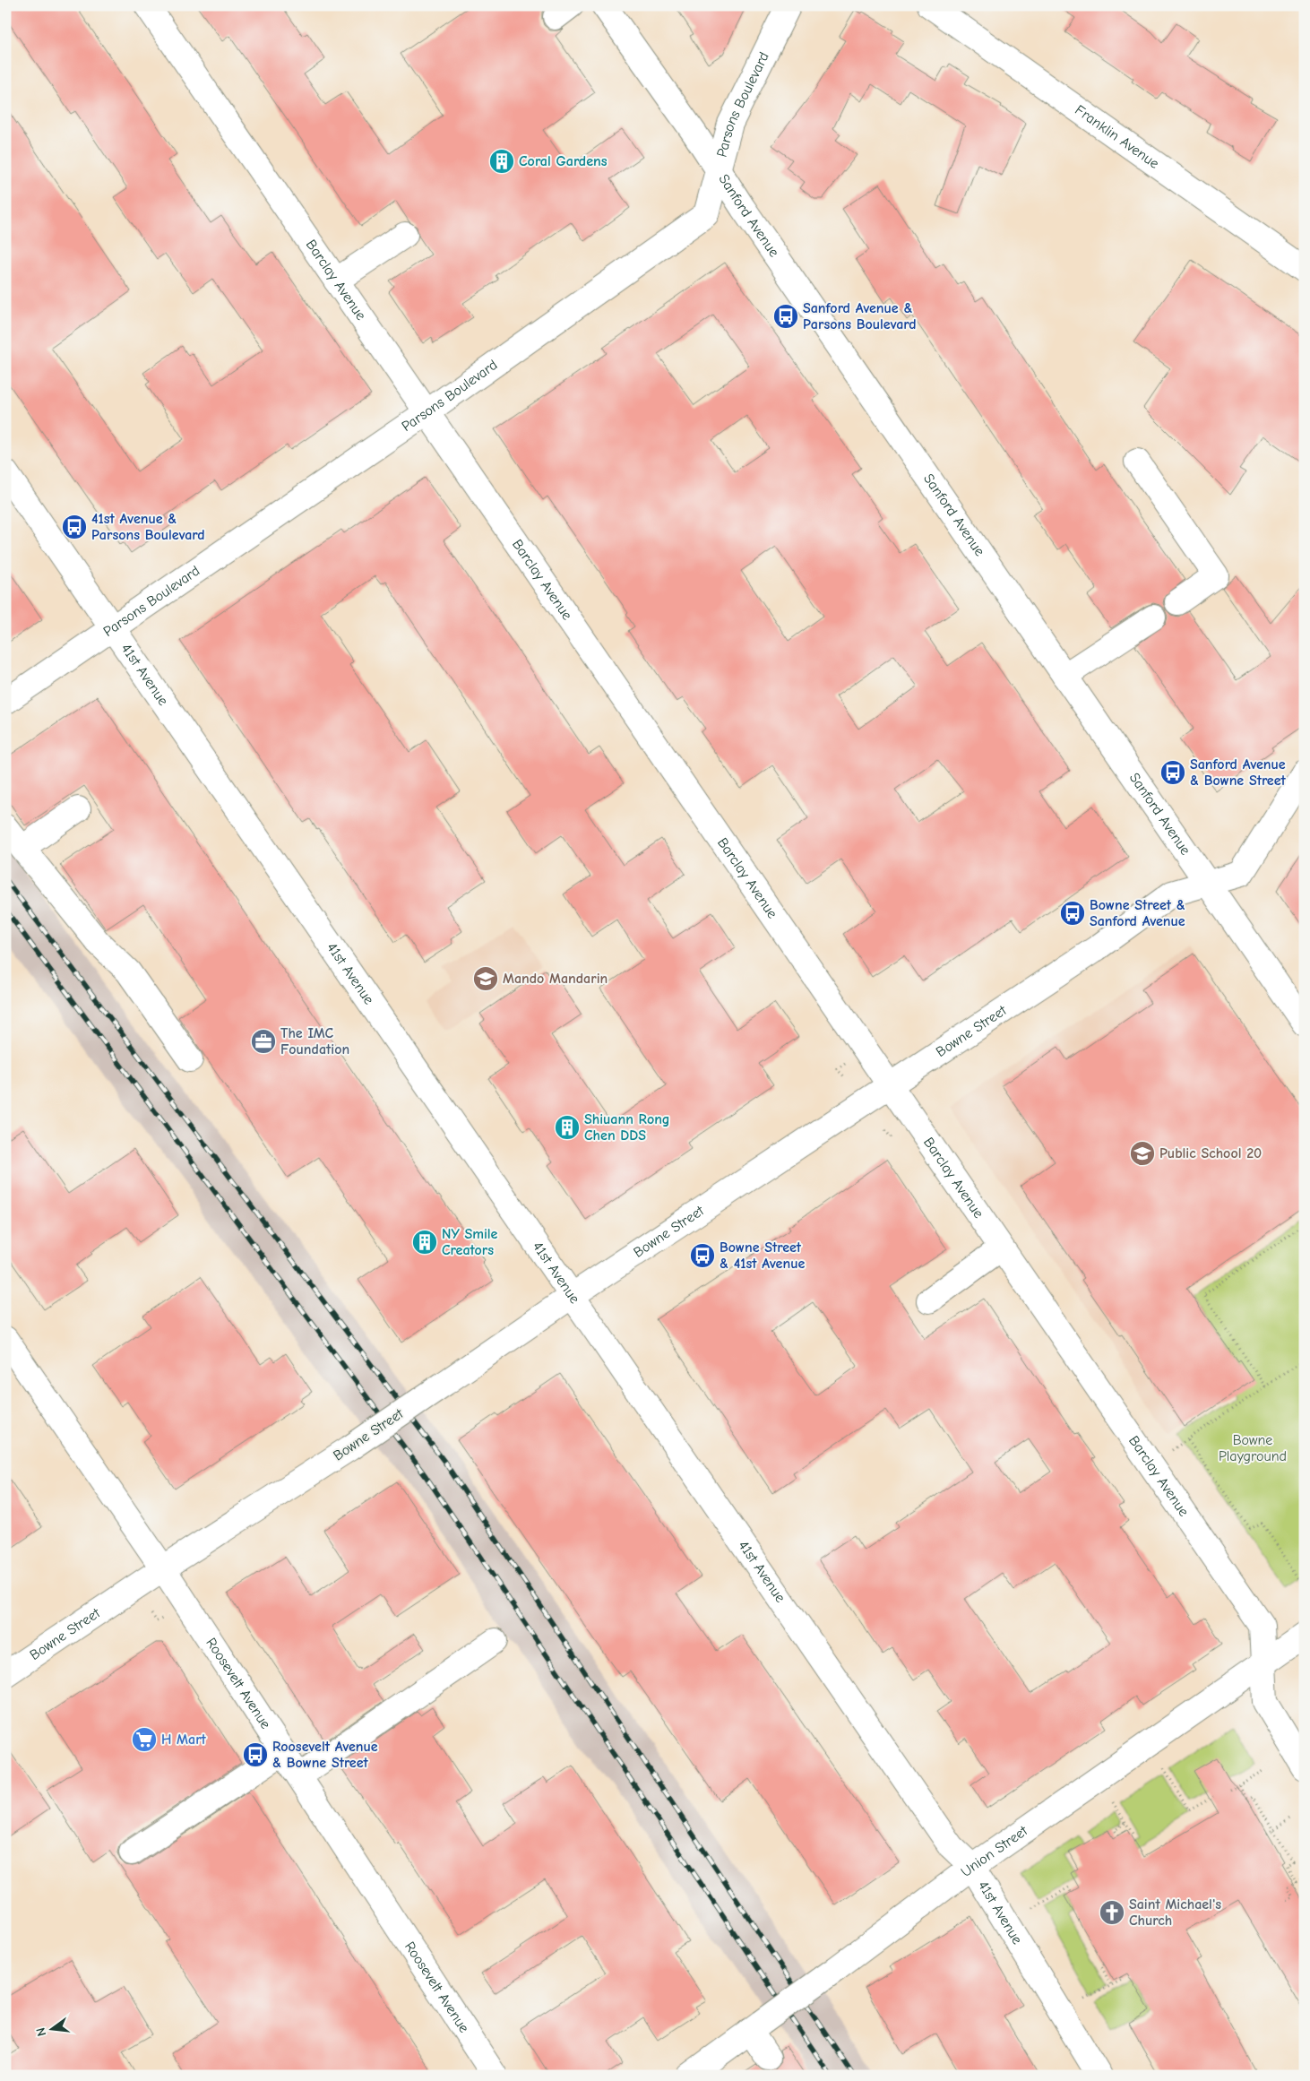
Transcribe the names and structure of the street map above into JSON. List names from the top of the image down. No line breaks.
{"streets":{"street":["Parsons Boulevard","Franklin Avenue","Sanford Avenue","Barclay Avenue","41st Avenue","Bowne Street","Roosevelt Avenue","Union Street"]},"crossings":[["Parsons Boulevard","Sanford Avenue"],["Parsons Boulevard","Barclay Avenue"],["Parsons Boulevard","41st Avenue"],["Sanford Avenue","Bowne Street"],["Barclay Avenue","Bowne Street"],["Barclay Avenue","Union Street"],["41st Avenue","Bowne Street"],["41st Avenue","Union Street"],["Bowne Street","Roosevelt Avenue"]],"parks":["Bowne Playground"],"places":{"building":["Coral Gardens","Shiuann Rong Chen DDS","NY Smile Creators"],"bus stop":["Sanford Avenue & Parsons Boulevard","41st Avenue & Parsons Boulevard","Sanford Avenue & Bowne Street","Bowne Street & Sanford Avenue","Bowne Street & 41st Avenue","Roosevelt Avenue & Bowne Street"],"school or university":["Mando Mandarin","Public School 20"],"office":["The IMC Foundation"],"supermarket":["H Mart"],"church":["Saint Michael's Church"]},"north":"left"}
